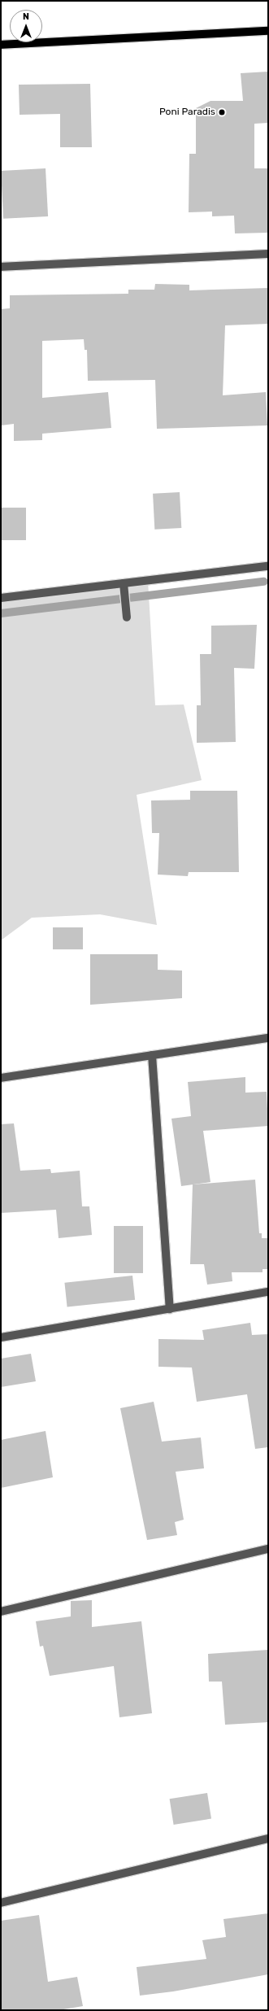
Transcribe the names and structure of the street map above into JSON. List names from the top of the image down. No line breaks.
{"places":["Poni Paradis"],"north":"top"}
